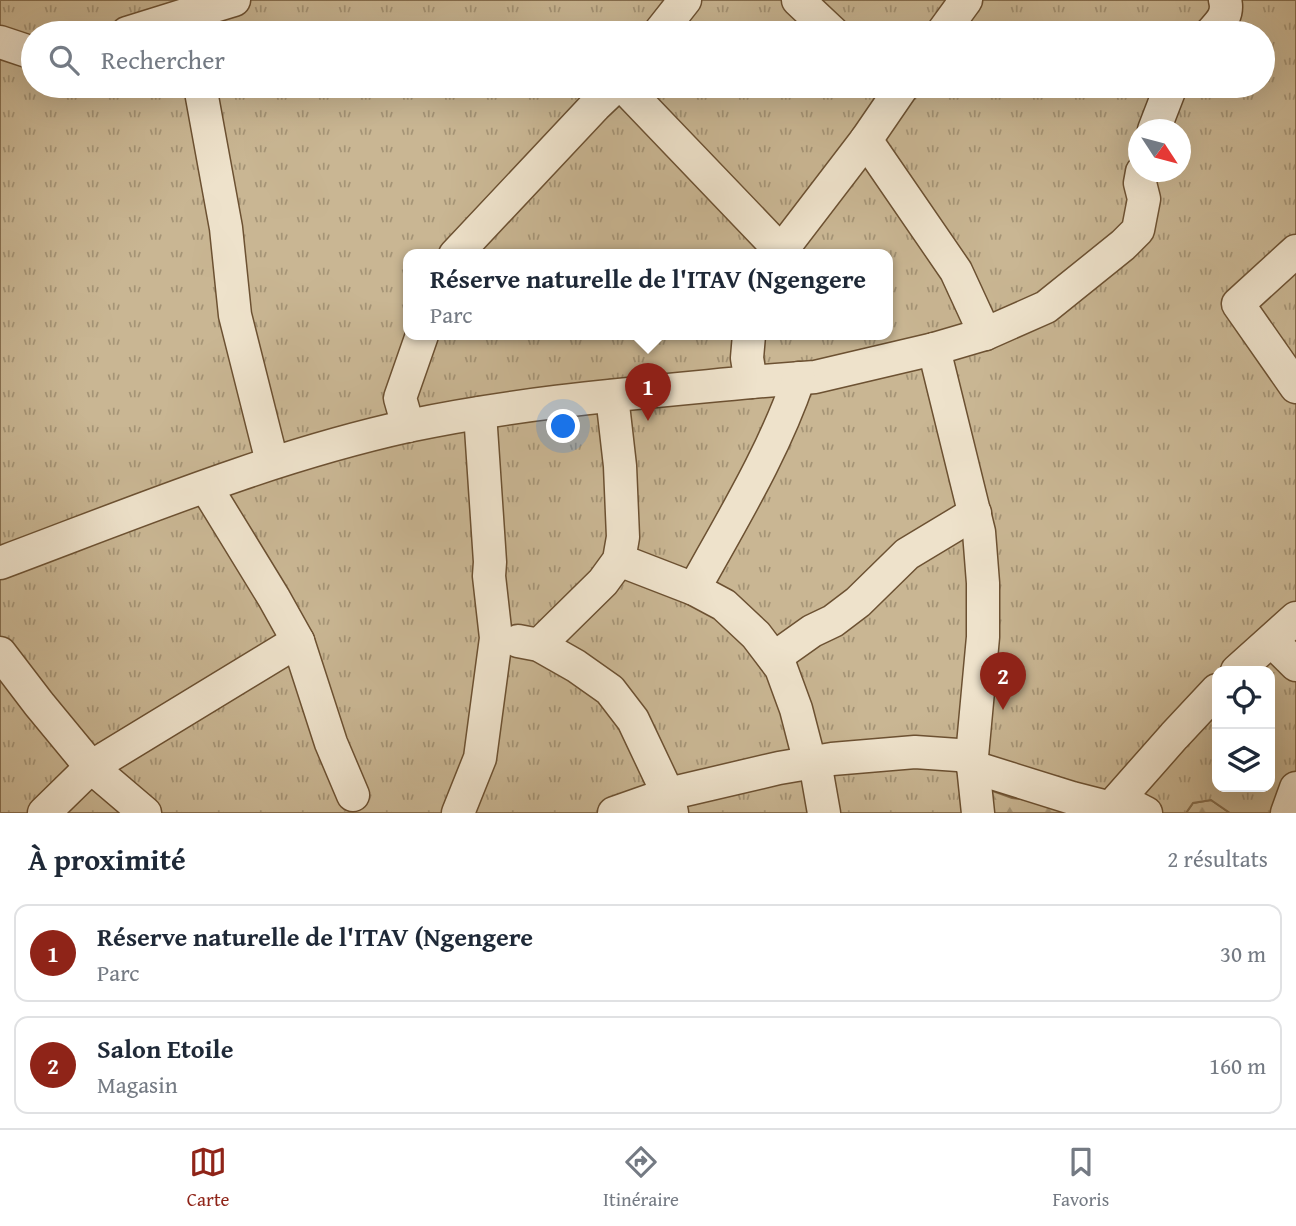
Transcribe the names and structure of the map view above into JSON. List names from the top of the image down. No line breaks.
{"north":"bottom right","page":{"search":"Rechercher","popup":["Réserve naturelle de l'ITAV (Ngengere","Parc"],"pins":["1","2"],"heading":["À proximité","2 résultats"],"list":[{"mark":"1","name":"Réserve naturelle de l'ITAV (Ngengere","note":"Parc","value":"30 m"},{"mark":"2","name":"Salon Etoile","note":"Magasin","value":"160 m"}],"nav":["Carte","Itinéraire","Favoris"]}}
